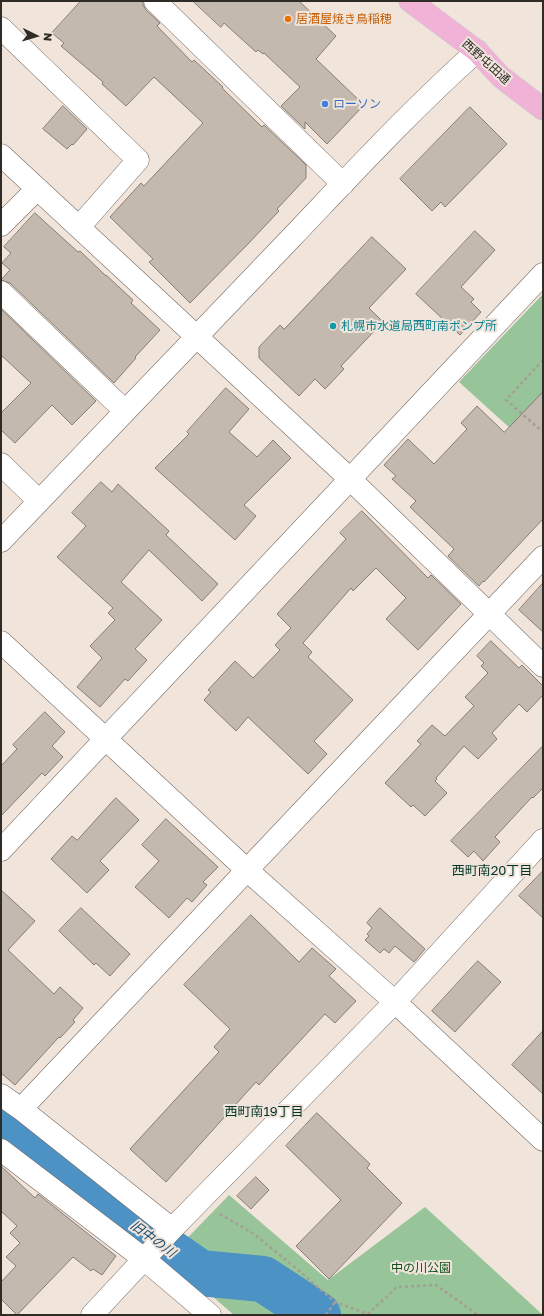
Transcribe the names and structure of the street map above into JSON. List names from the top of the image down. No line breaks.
{"streets":{"main road":["西野屯田通"]},"districts":["西町南20丁目","西町南19丁目"],"water":["旧中の川"],"parks":["中の川公園"],"places":["居酒屋焼き鳥稲穂","ローソン","札幌市水道局西町南ポンプ所"],"north":"right"}
